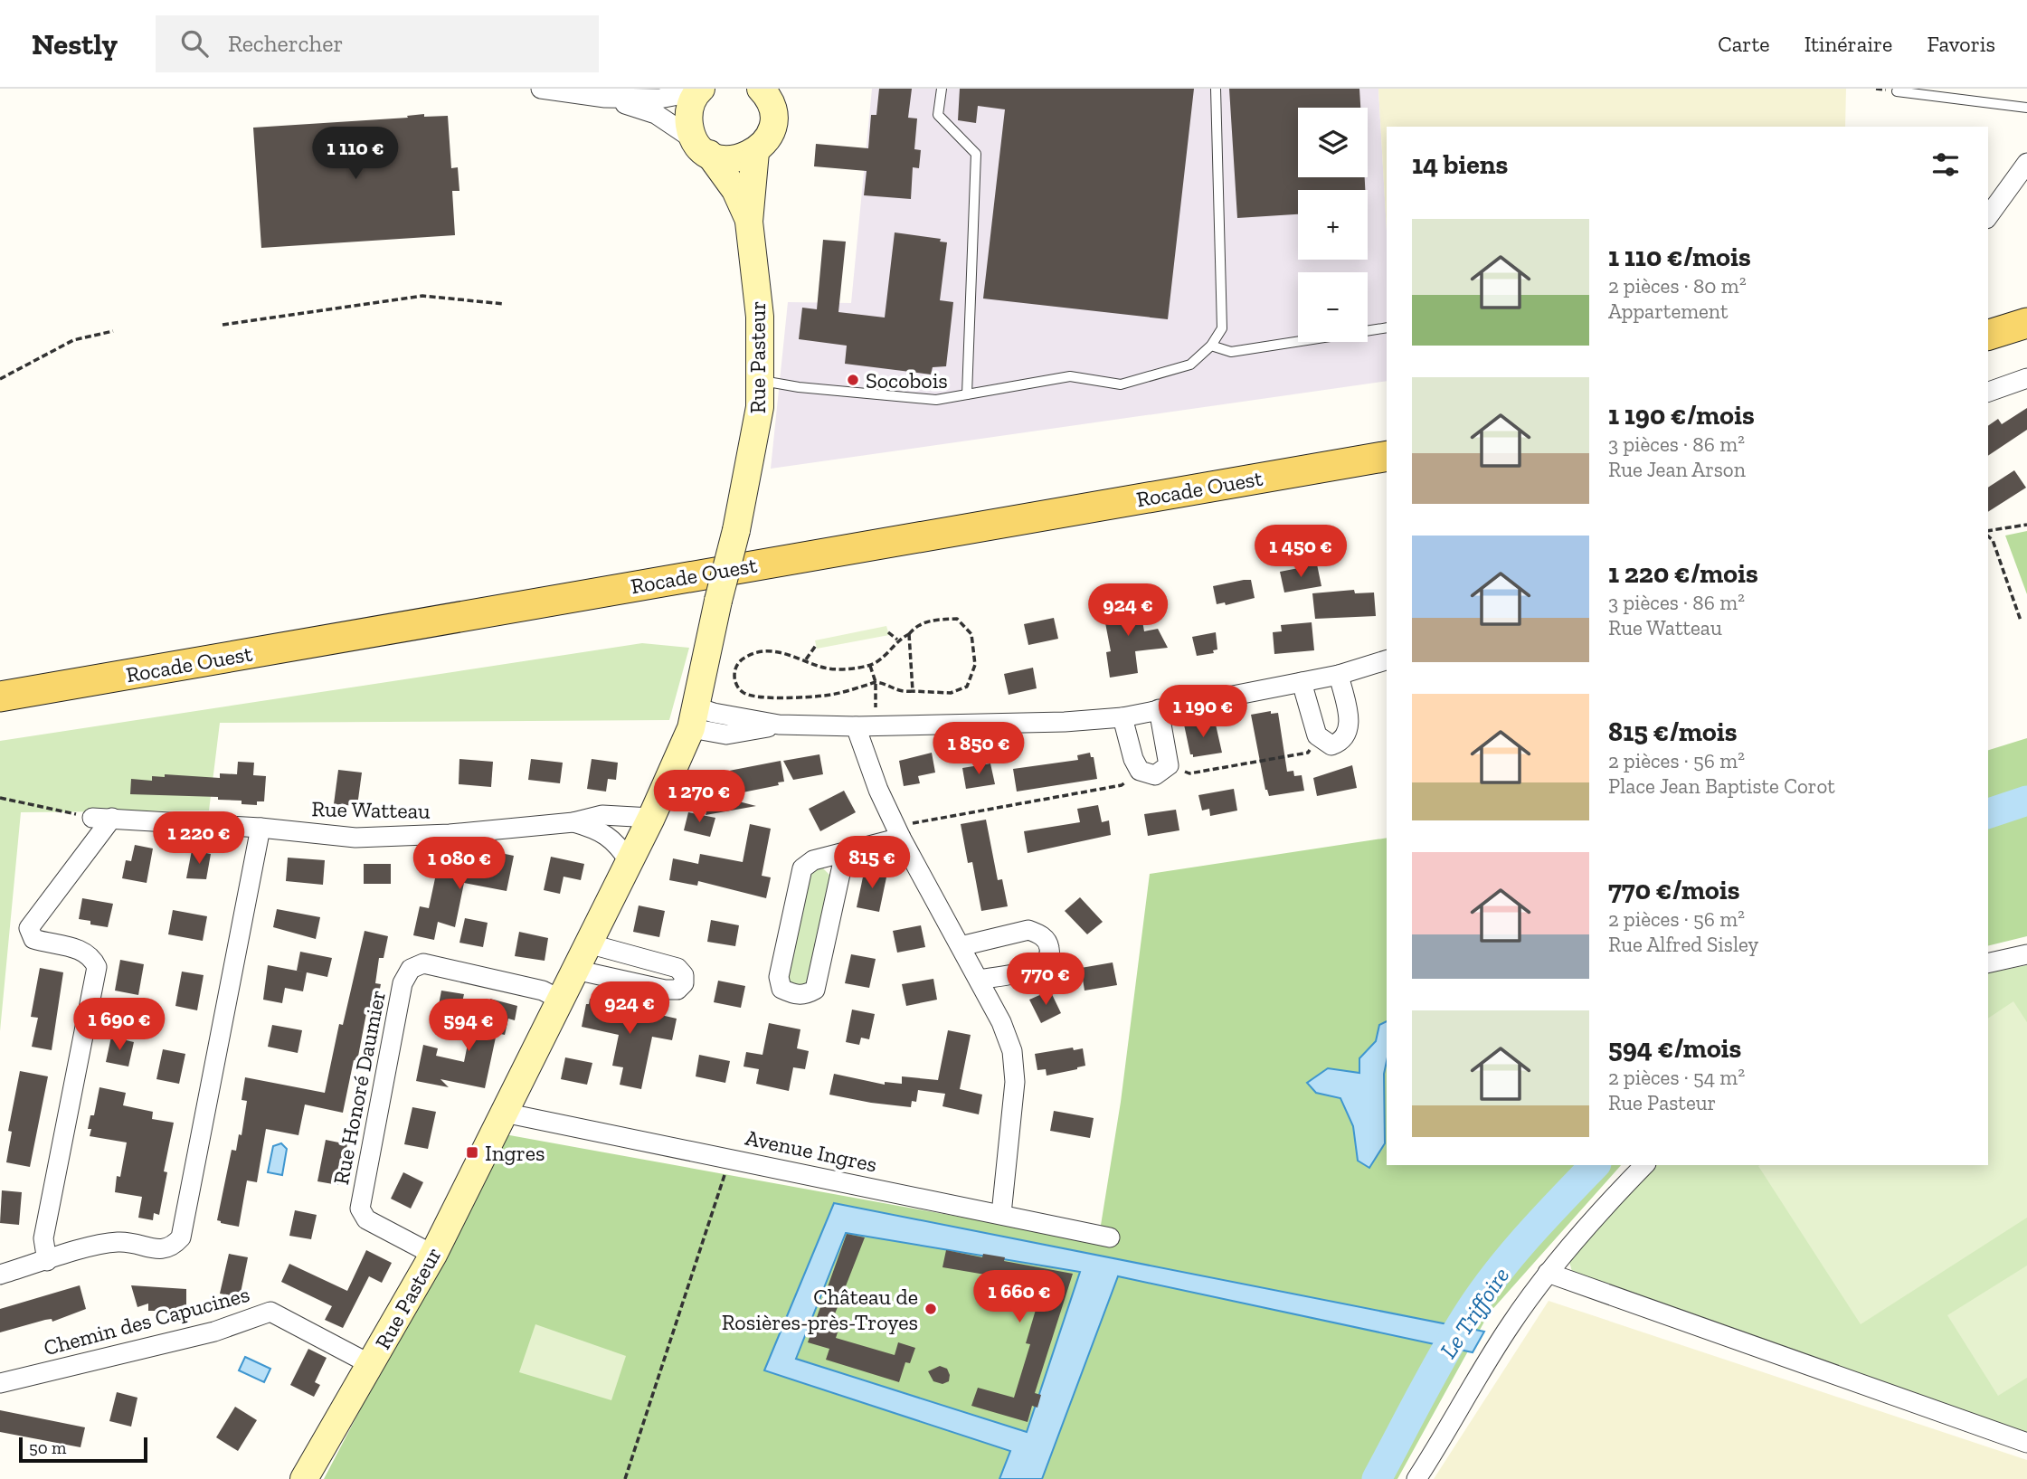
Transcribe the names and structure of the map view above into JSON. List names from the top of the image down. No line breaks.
{"streets":{"main road":["Rocade Ouest"],"street":["Rue Pasteur","Rue Watteau","Rue Honoré Daumier","Avenue Ingres","Chemin des Capucines"]},"crossings":[["Rue Pasteur","Rue Watteau"],["Rue Pasteur","Rue Honoré Daumier"],["Rue Pasteur","Avenue Ingres"],["Rue Pasteur","Chemin des Capucines"]],"water":["Le Triffoire"],"places":{"other":["Socobois","Château de Rosières-près-Troyes"],"transit":["Ingres"]},"scale_bar":"50 m","page":{"header":"Nestly","search":"Rechercher","nav":["Carte","Itinéraire","Favoris"],"map_buttons":["+","−"],"price":["1 110 €","1 450 €","924 €","1 190 €","1 850 €","1 270 €","1 220 €","815 €","1 080 €","770 €","924 €","1 690 €","594 €","1 660 €"],"heading":"14 biens","list":[{"name":"1 110 €/mois","note":"2 pièces · 80 m² · Appartement"},{"name":"1 190 €/mois","note":"3 pièces · 86 m² · Rue Jean Arson"},{"name":"1 220 €/mois","note":"3 pièces · 86 m² · Rue Watteau"},{"name":"815 €/mois","note":"2 pièces · 56 m² · Place Jean Baptiste Corot"},{"name":"770 €/mois","note":"2 pièces · 56 m² · Rue Alfred Sisley"},{"name":"594 €/mois","note":"2 pièces · 54 m² · Rue Pasteur"}],"scale":"50 m"}}
